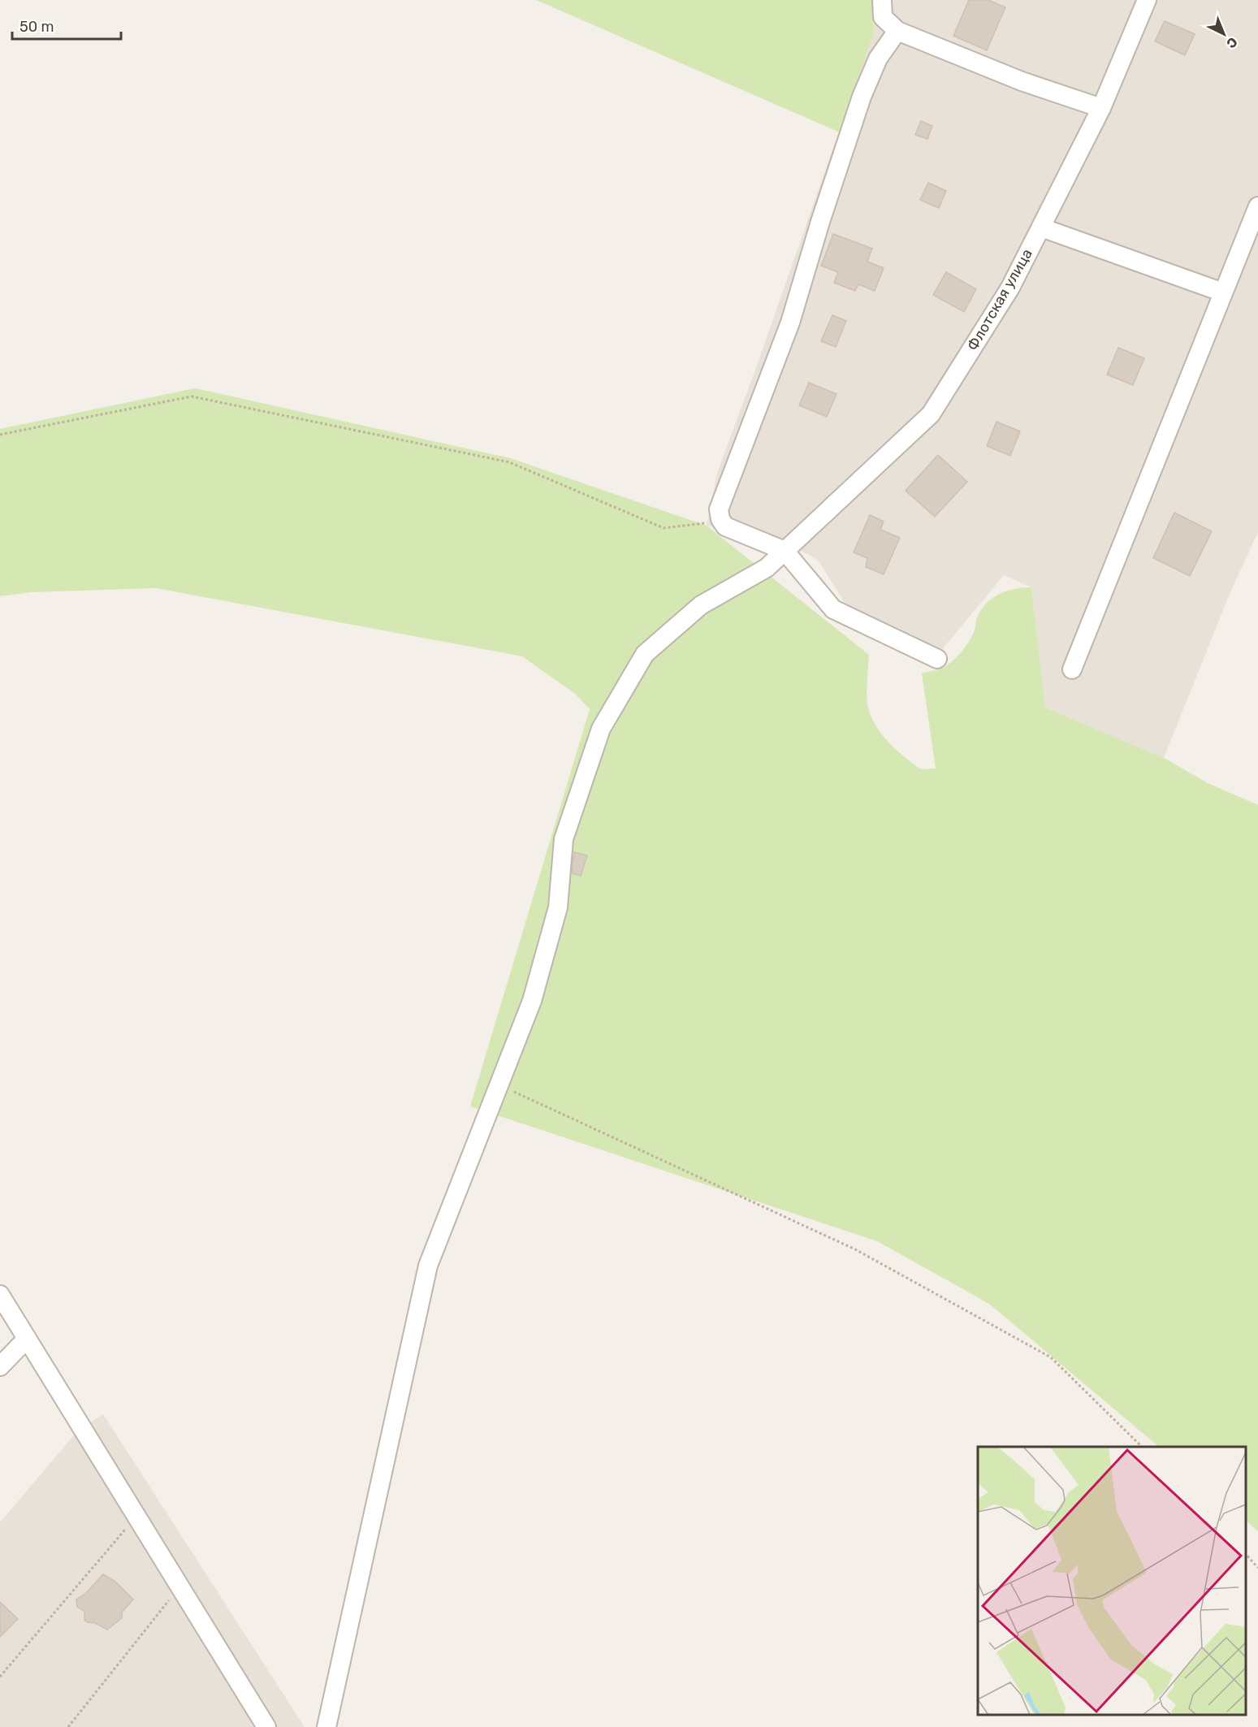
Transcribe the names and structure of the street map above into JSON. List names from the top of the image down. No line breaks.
{"streets":{"street":["Флотская улица"]},"scale_bar":"50 m","north":"bottom right"}
